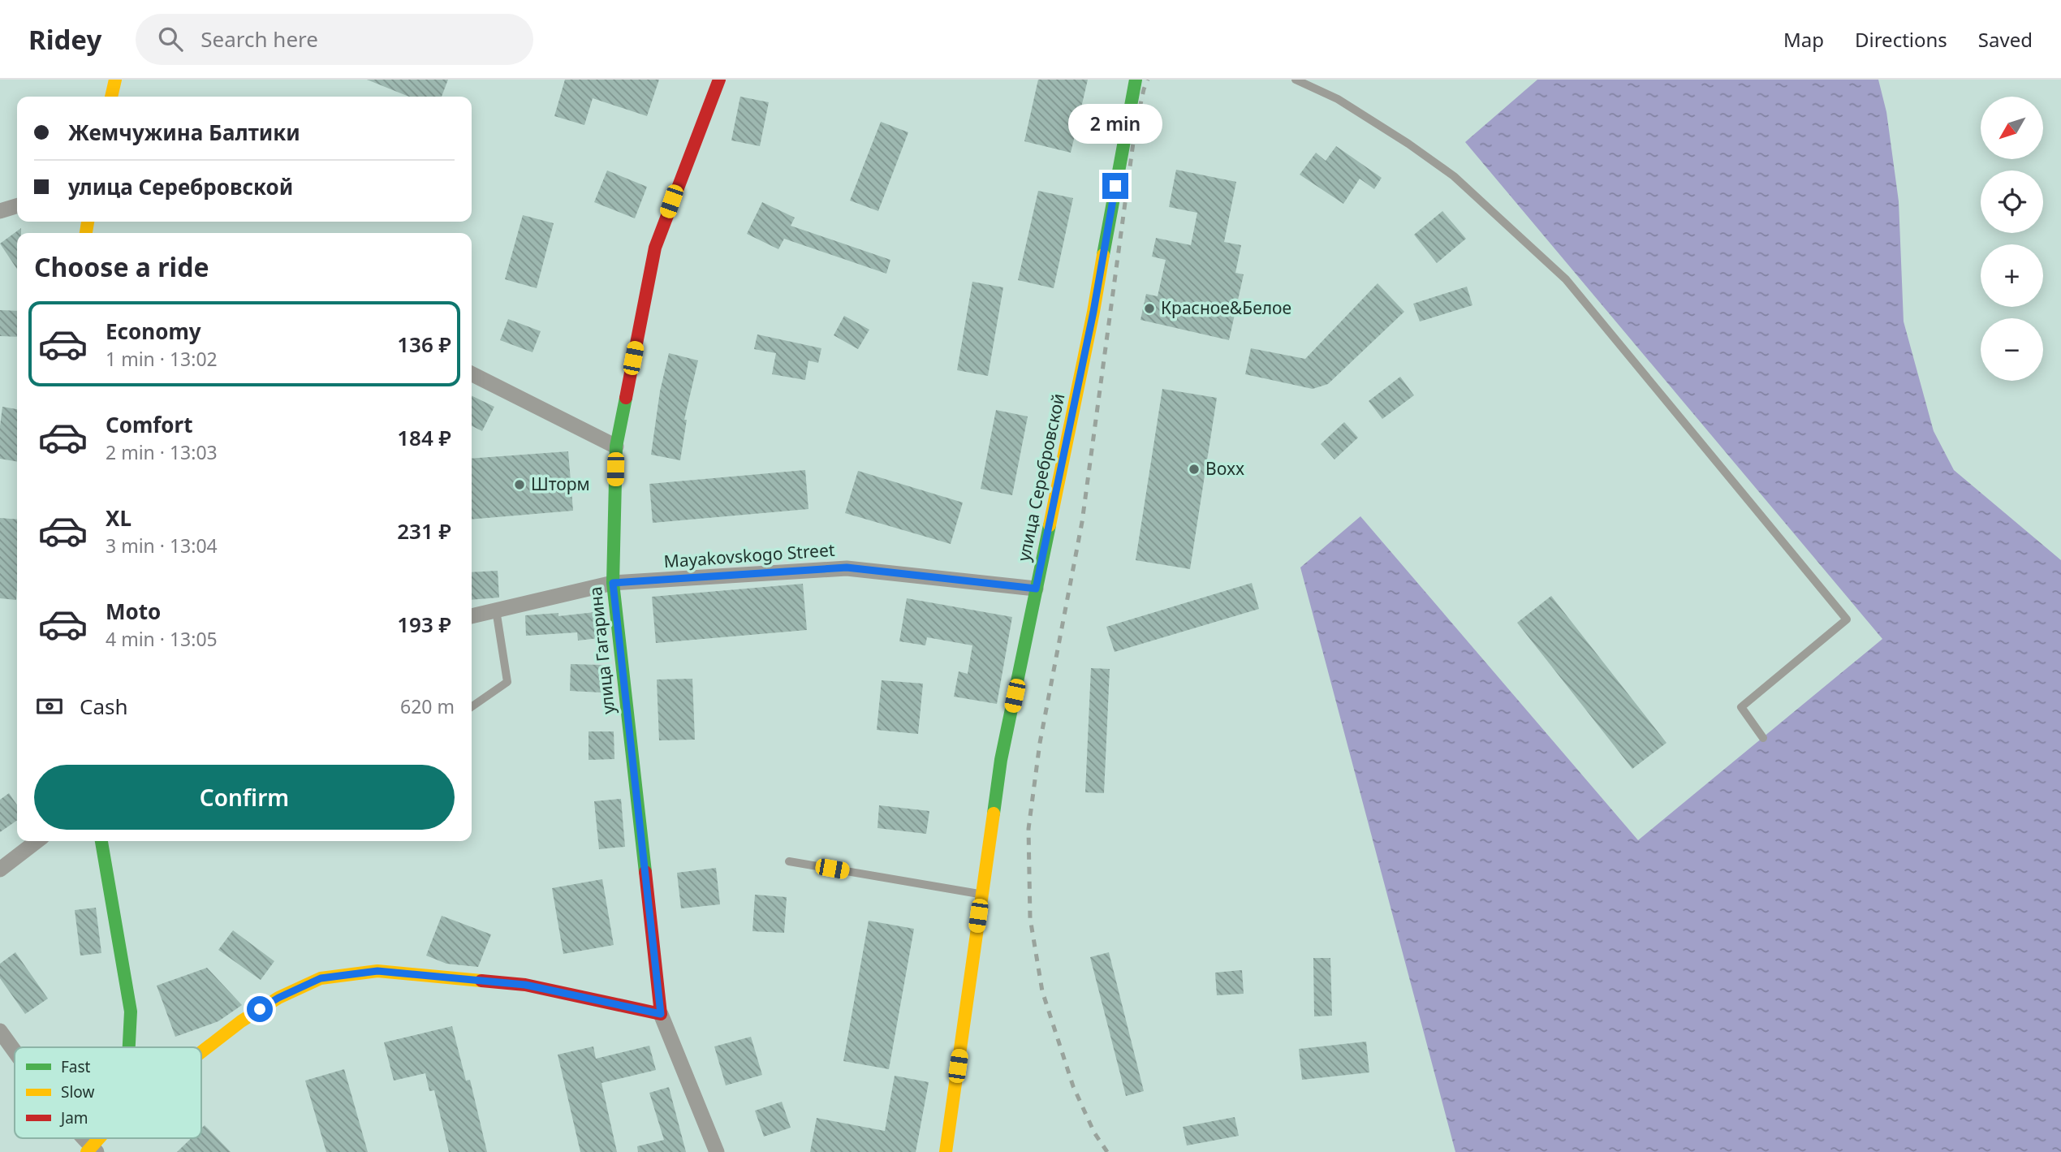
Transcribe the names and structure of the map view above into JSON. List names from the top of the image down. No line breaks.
{"streets":{"street":["улица Серебровской","Mayakovskogo Street","улица Гагарина"]},"crossings":[["улица Серебровской","Mayakovskogo Street"],["Mayakovskogo Street","улица Гагарина"]],"places":["Красное&Белое","Boxx","Шторм"],"legend":["Fast","Slow","Jam"],"north":"bottom left","page":{"header":"Ridey","search":"Search here","nav":["Map","Directions","Saved"],"map_buttons":["+","−"],"banner":["Жемчужина Балтики","улица Серебровской"],"bubble":"2 min","heading":"Choose a ride","list":[{"name":"Economy","note":"1 min · 13:02","value":"136 ₽"},{"name":"Comfort","note":"2 min · 13:03","value":"184 ₽"},{"name":"XL","note":"3 min · 13:04","value":"231 ₽"},{"name":"Moto","note":"4 min · 13:05","value":"193 ₽"}],"pay":["Cash","620 m"],"buttons":"Confirm"}}
